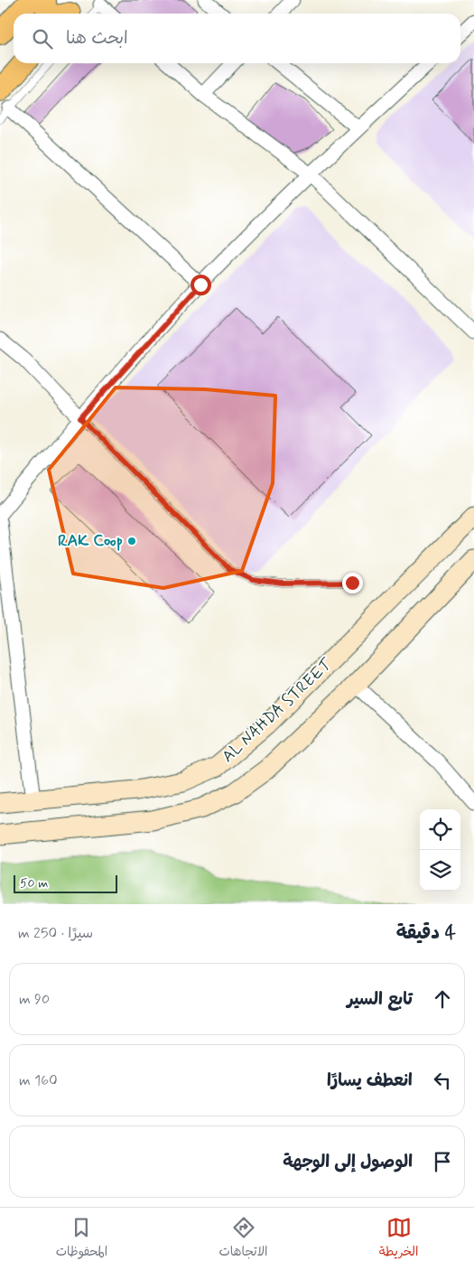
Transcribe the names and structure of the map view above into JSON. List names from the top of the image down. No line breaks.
{"streets":{"main road":["AL NAHDA STREET"]},"places":["RAK Coop"],"scale_bar":"50 m","page":{"search":"ابحث هنا","scale":"50 m","heading":["4 دقيقة","سيرًا · 250 m"],"list":[["تابع السير","90 m"],["انعطف يسارًا","160 m"],"الوصول إلى الوجهة"],"nav":["الخريطة","الاتجاهات","المحفوظات"]}}
